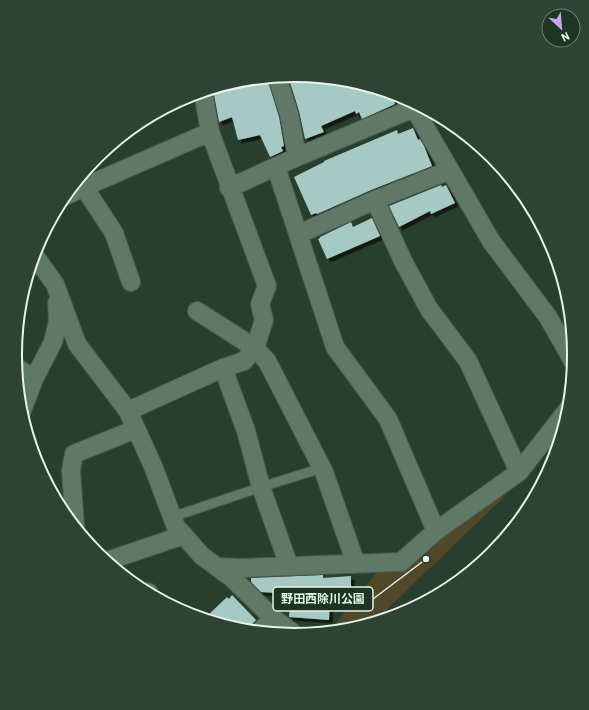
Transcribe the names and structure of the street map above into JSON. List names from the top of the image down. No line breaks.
{"places":["野田西除川公園"],"north":"bottom right"}
